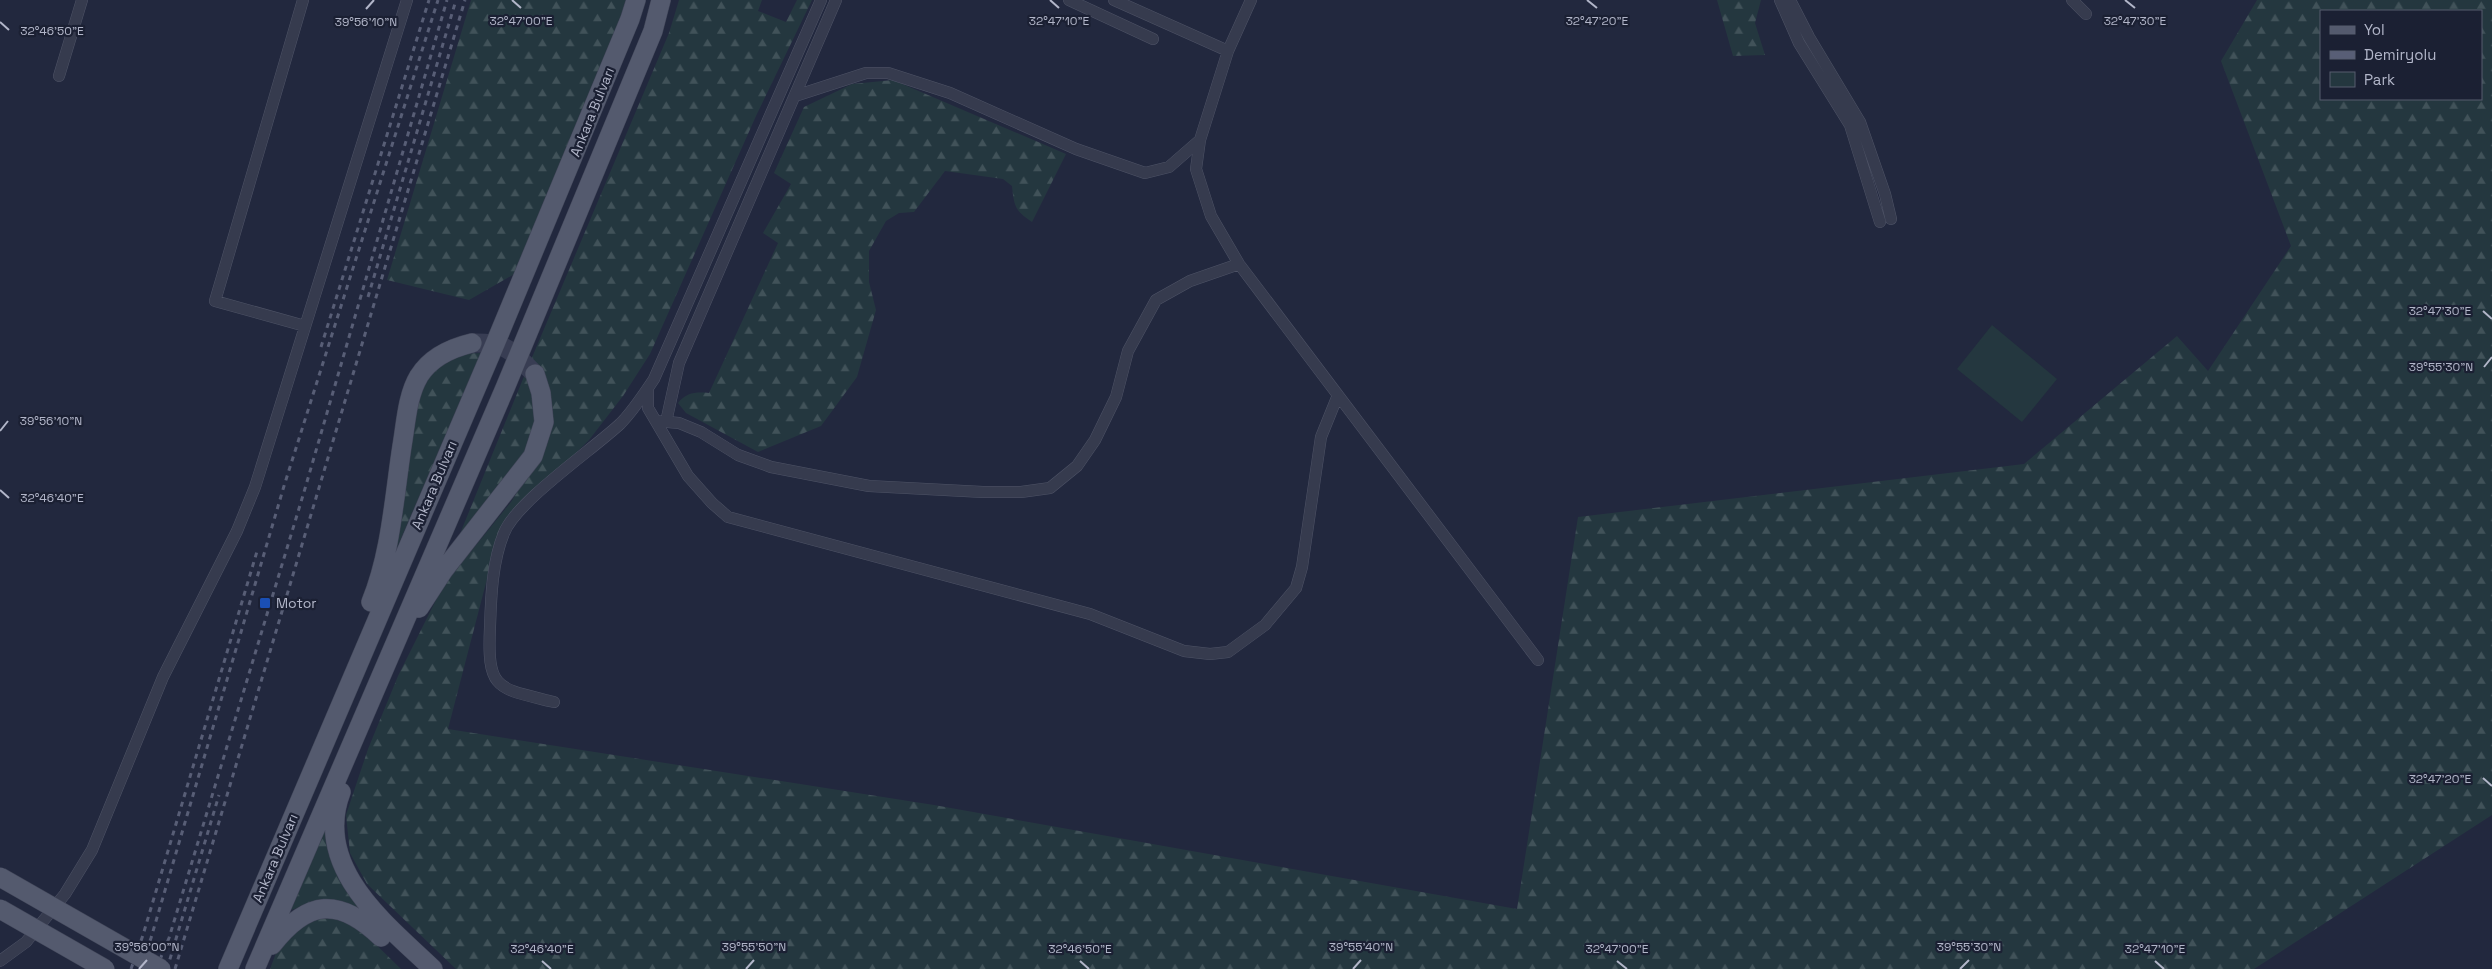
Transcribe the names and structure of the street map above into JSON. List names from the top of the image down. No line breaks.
{"streets":{"main road":["Ankara Bulvarı"]},"places":{"transit":["Motor"]},"legend":["Yol","Demiryolu","Park"],"coordinates":["32°47'00\"E","32°47'10\"E","32°47'20\"E","32°47'30\"E","39°56'10\"N","32°46'50\"E","39°55'30\"N","32°46'40\"E","39°56'00\"N","39°55'50\"N","39°55'40\"N"]}
